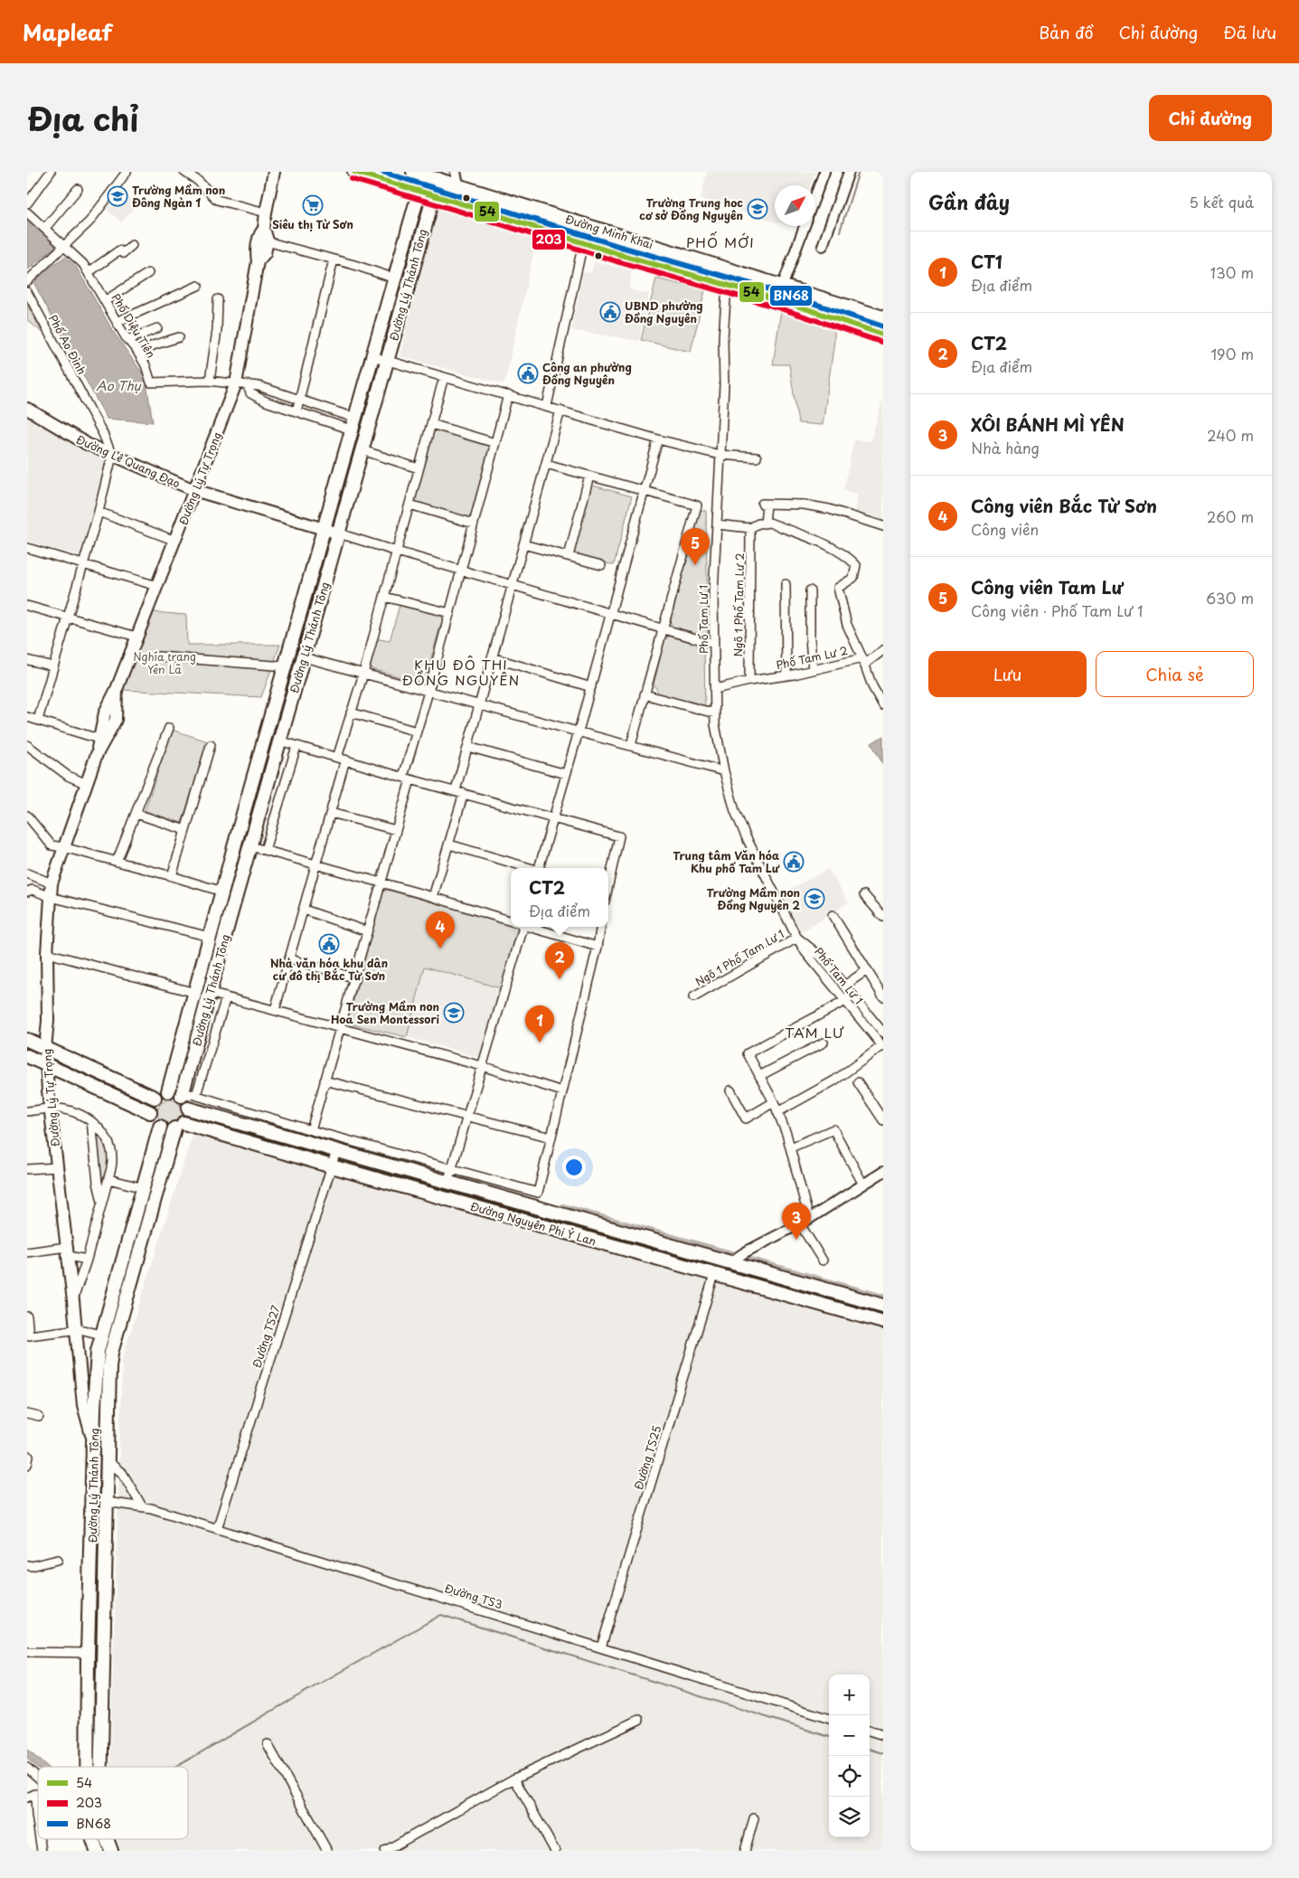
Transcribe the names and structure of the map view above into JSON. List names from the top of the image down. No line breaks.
{"streets":{"main road":["Đường Minh Khai","Đường Lý Thánh Tông","Đường Lê Quang Đạo","Đường Lý Tự Trọng","Đường Nguyên Phi Ỷ Lan"],"street":["Phố Diệu Tiên","Phố Ao Đình","Ngõ 1 Phố Tam Lư 2","Phố Tam Lư 1","Phố Tam Lư 2","Ngõ 1 Phố Tam Lư 1","Đường TS27","Đường TS25","Đường TS3"]},"crossings":[["Đường Minh Khai","Đường Lý Thánh Tông"],["Đường Minh Khai","Phố Tam Lư 1"],["Đường Lý Thánh Tông","Phố Diệu Tiên"],["Đường Lý Thánh Tông","Đường Lê Quang Đạo"],["Đường Lý Thánh Tông","Đường Lý Tự Trọng"],["Đường Lý Thánh Tông","Đường Nguyên Phi Ỷ Lan"],["Đường Lý Thánh Tông","Đường TS3"],["Phố Diệu Tiên","Đường Lý Tự Trọng"],["Phố Ao Đình","Đường Lê Quang Đạo"],["Đường Lê Quang Đạo","Đường Lý Tự Trọng"],["Ngõ 1 Phố Tam Lư 2","Phố Tam Lư 2"],["Phố Tam Lư 1","Phố Tam Lư 2"],["Phố Tam Lư 1","Ngõ 1 Phố Tam Lư 1"],["Đường Nguyên Phi Ỷ Lan","Đường TS27"],["Đường Nguyên Phi Ỷ Lan","Đường TS25"],["Đường TS27","Đường TS3"],["Đường TS25","Đường TS3"]],"districts":["PHỐ MỚI","KHU ĐÔ THỊ ĐỒNG NGUYÊN","TAM LƯ"],"water":["Ao Thụ"],"parks":["Nghĩa trang Yên Lã"],"places":{"school or university":["Trường Mầm non Đông Ngàn 1","Trường Trung học cơ sở Đồng Nguyên","Trường Mầm non Đồng Nguyên 2","Trường Mầm non Hoa Sen Montessori"],"supermarket":["Siêu thị Từ Sơn"],"public building":["UBND phường Đồng Nguyên","Công an phường Đồng Nguyên","Trung tâm Văn hóa Khu phố Tam Lư","Nhà văn hóa khu dân cư đô thị Bắc Từ Sơn"]},"lines":["transit line 54","transit line BN68","transit line 203"],"legend":["54","203","BN68"],"north":"top right","page":{"header":"Mapleaf","nav":["Bản đồ","Chỉ đường","Đã lưu"],"title":"Địa chỉ","buttons":["Chỉ đường",["Lưu","Chia sẻ"]],"heading":["Gần đây","5 kết quả"],"list":[{"mark":"1","name":"CT1","note":"Địa điểm","value":"130 m"},{"mark":"2","name":"CT2","note":"Địa điểm","value":"190 m"},{"mark":"3","name":"XÔI BÁNH MÌ YÊN","note":"Nhà hàng","value":"240 m"},{"mark":"4","name":"Công viên Bắc Từ Sơn","note":"Công viên","value":"260 m"},{"mark":"5","name":"Công viên Tam Lư","note":"Công viên · Phố Tam Lư 1","value":"630 m"}],"pins":["5","4","2","1","3"],"popup":["CT2","Địa điểm"],"map_buttons":["+","−"]}}
